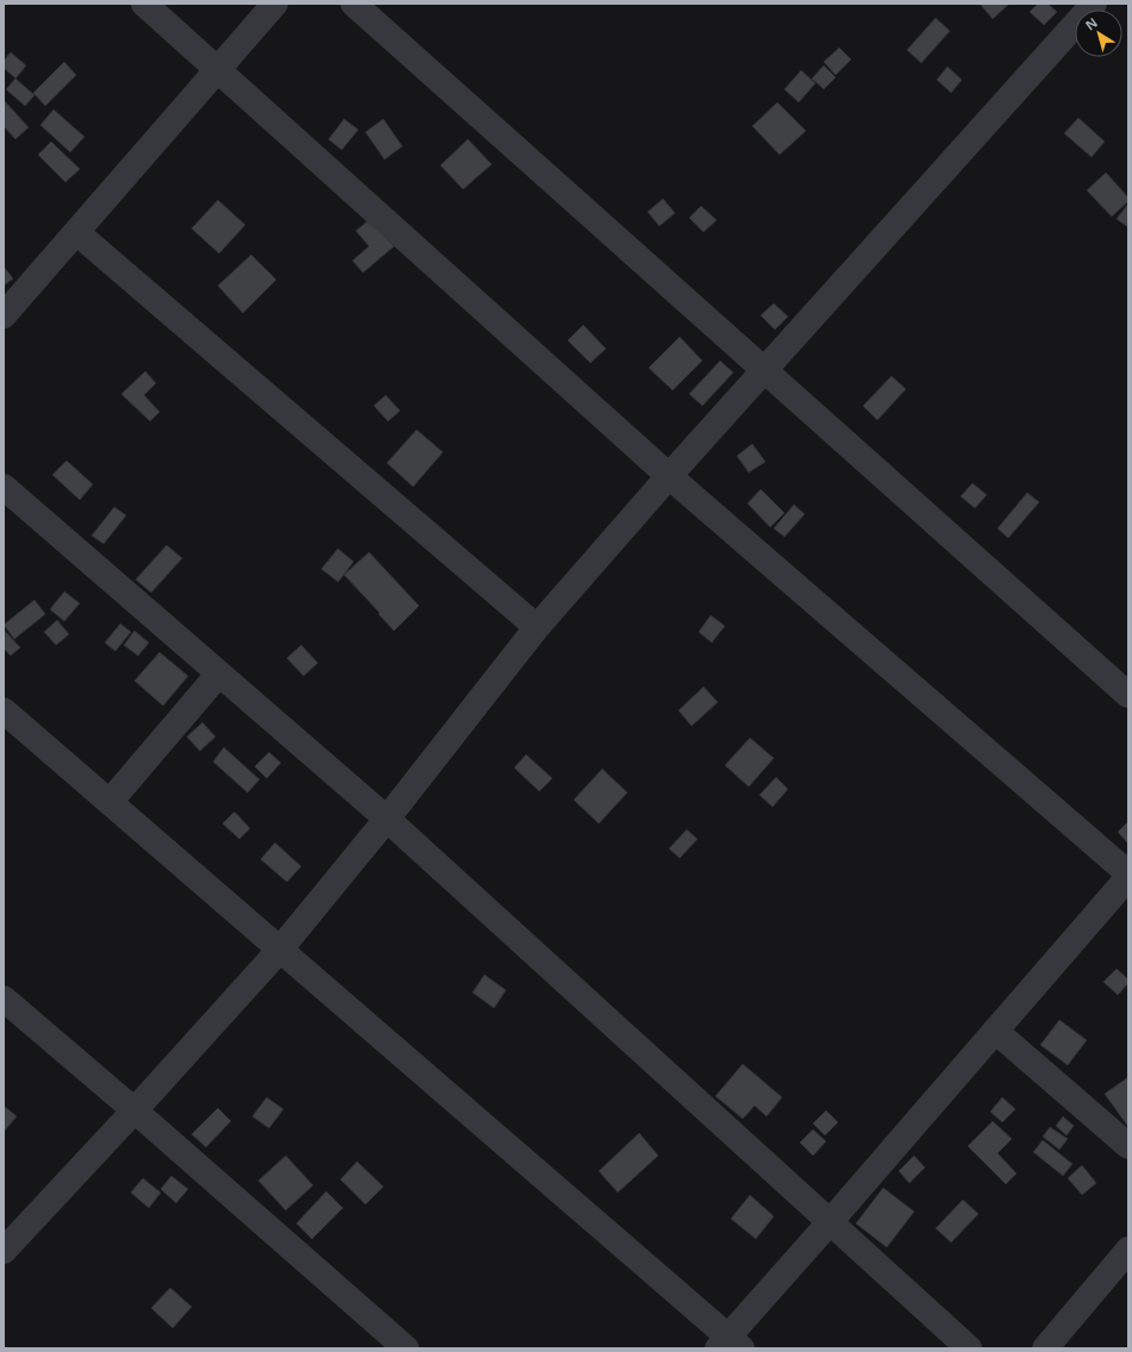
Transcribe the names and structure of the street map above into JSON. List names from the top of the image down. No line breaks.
{"north":"top left"}
